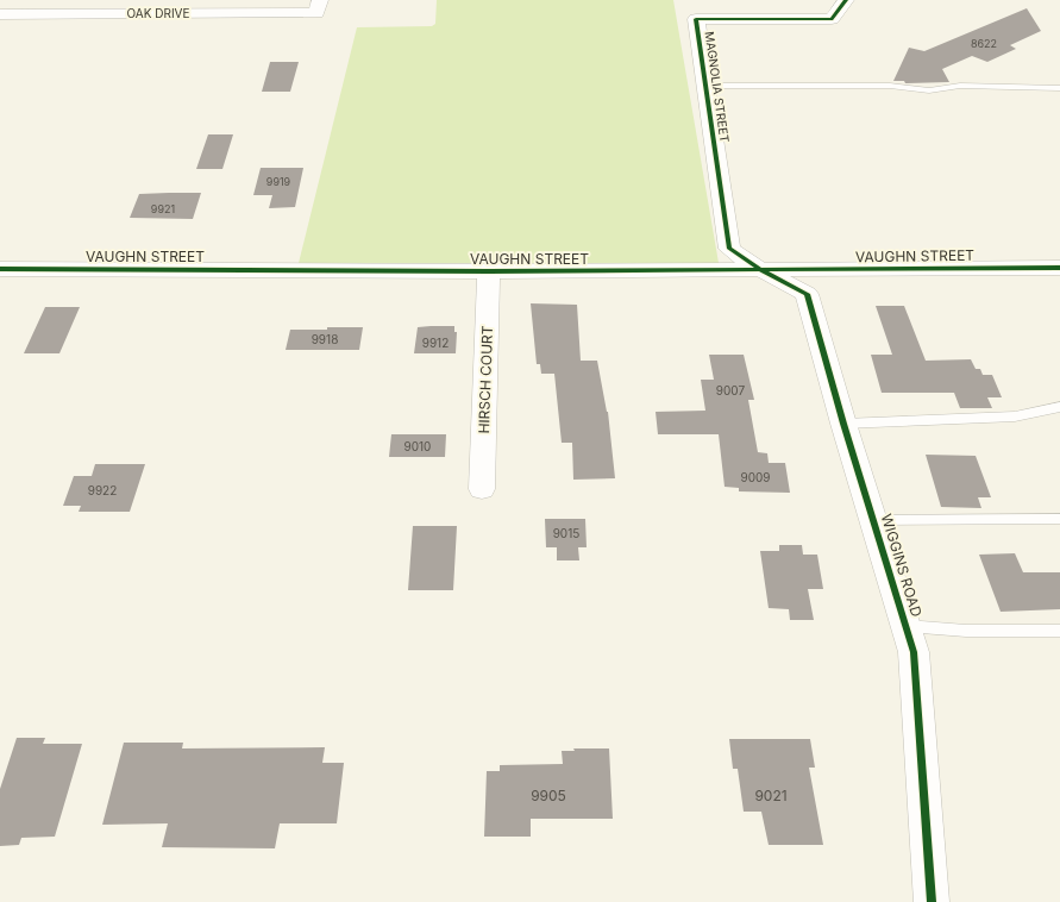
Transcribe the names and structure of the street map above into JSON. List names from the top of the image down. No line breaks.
{"streets":{"street":["OAK DRIVE","MAGNOLIA STREET","VAUGHN STREET","HIRSCH COURT","WIGGINS ROAD"]},"crossings":[["MAGNOLIA STREET","VAUGHN STREET"],["MAGNOLIA STREET","WIGGINS ROAD"],["VAUGHN STREET","HIRSCH COURT"],["VAUGHN STREET","WIGGINS ROAD"]],"house_numbers":["8622","9919","9921","9918","9912","9007","9010","9009","9922","9015","9905","9021"]}
